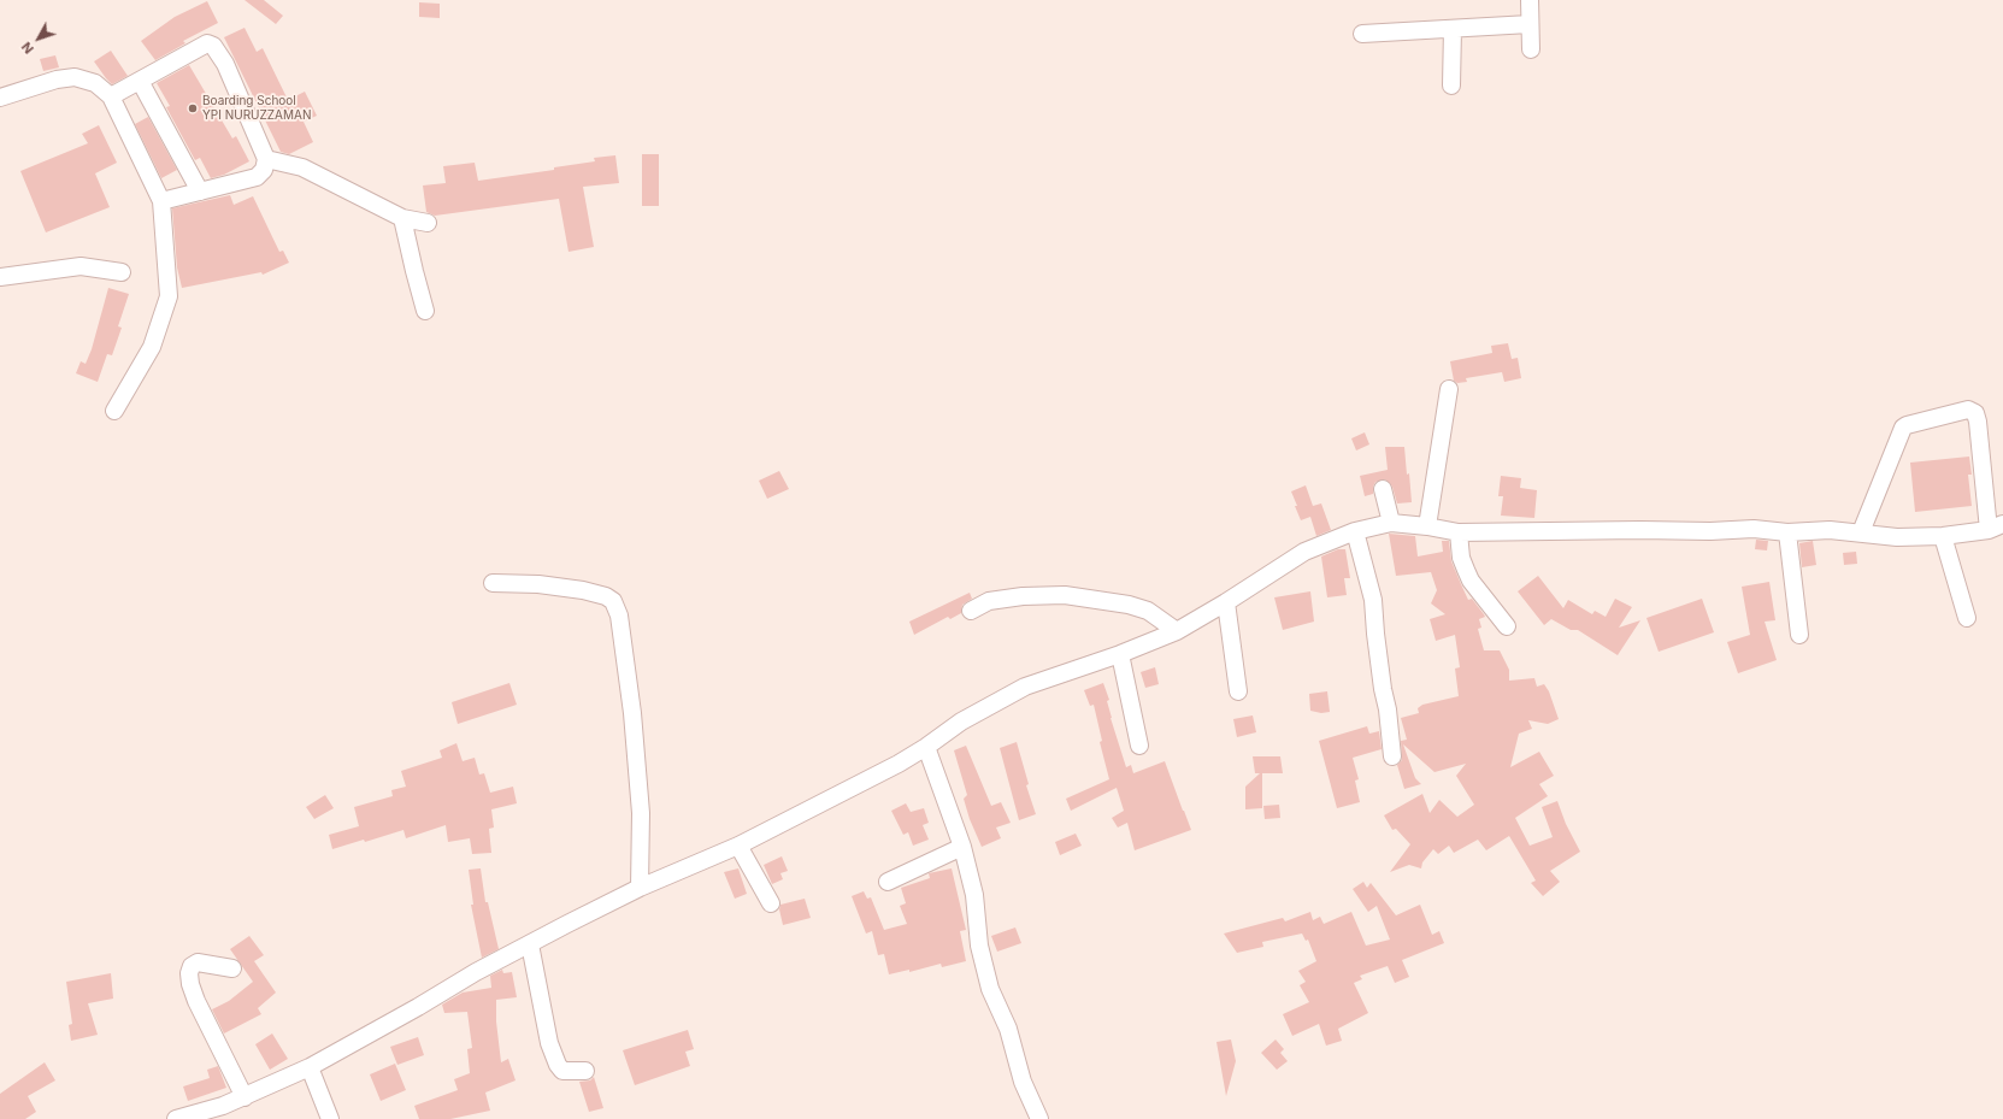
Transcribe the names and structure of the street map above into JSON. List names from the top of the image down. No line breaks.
{"places":["Boarding School YPI NURUZZAMAN"],"north":"bottom left"}
